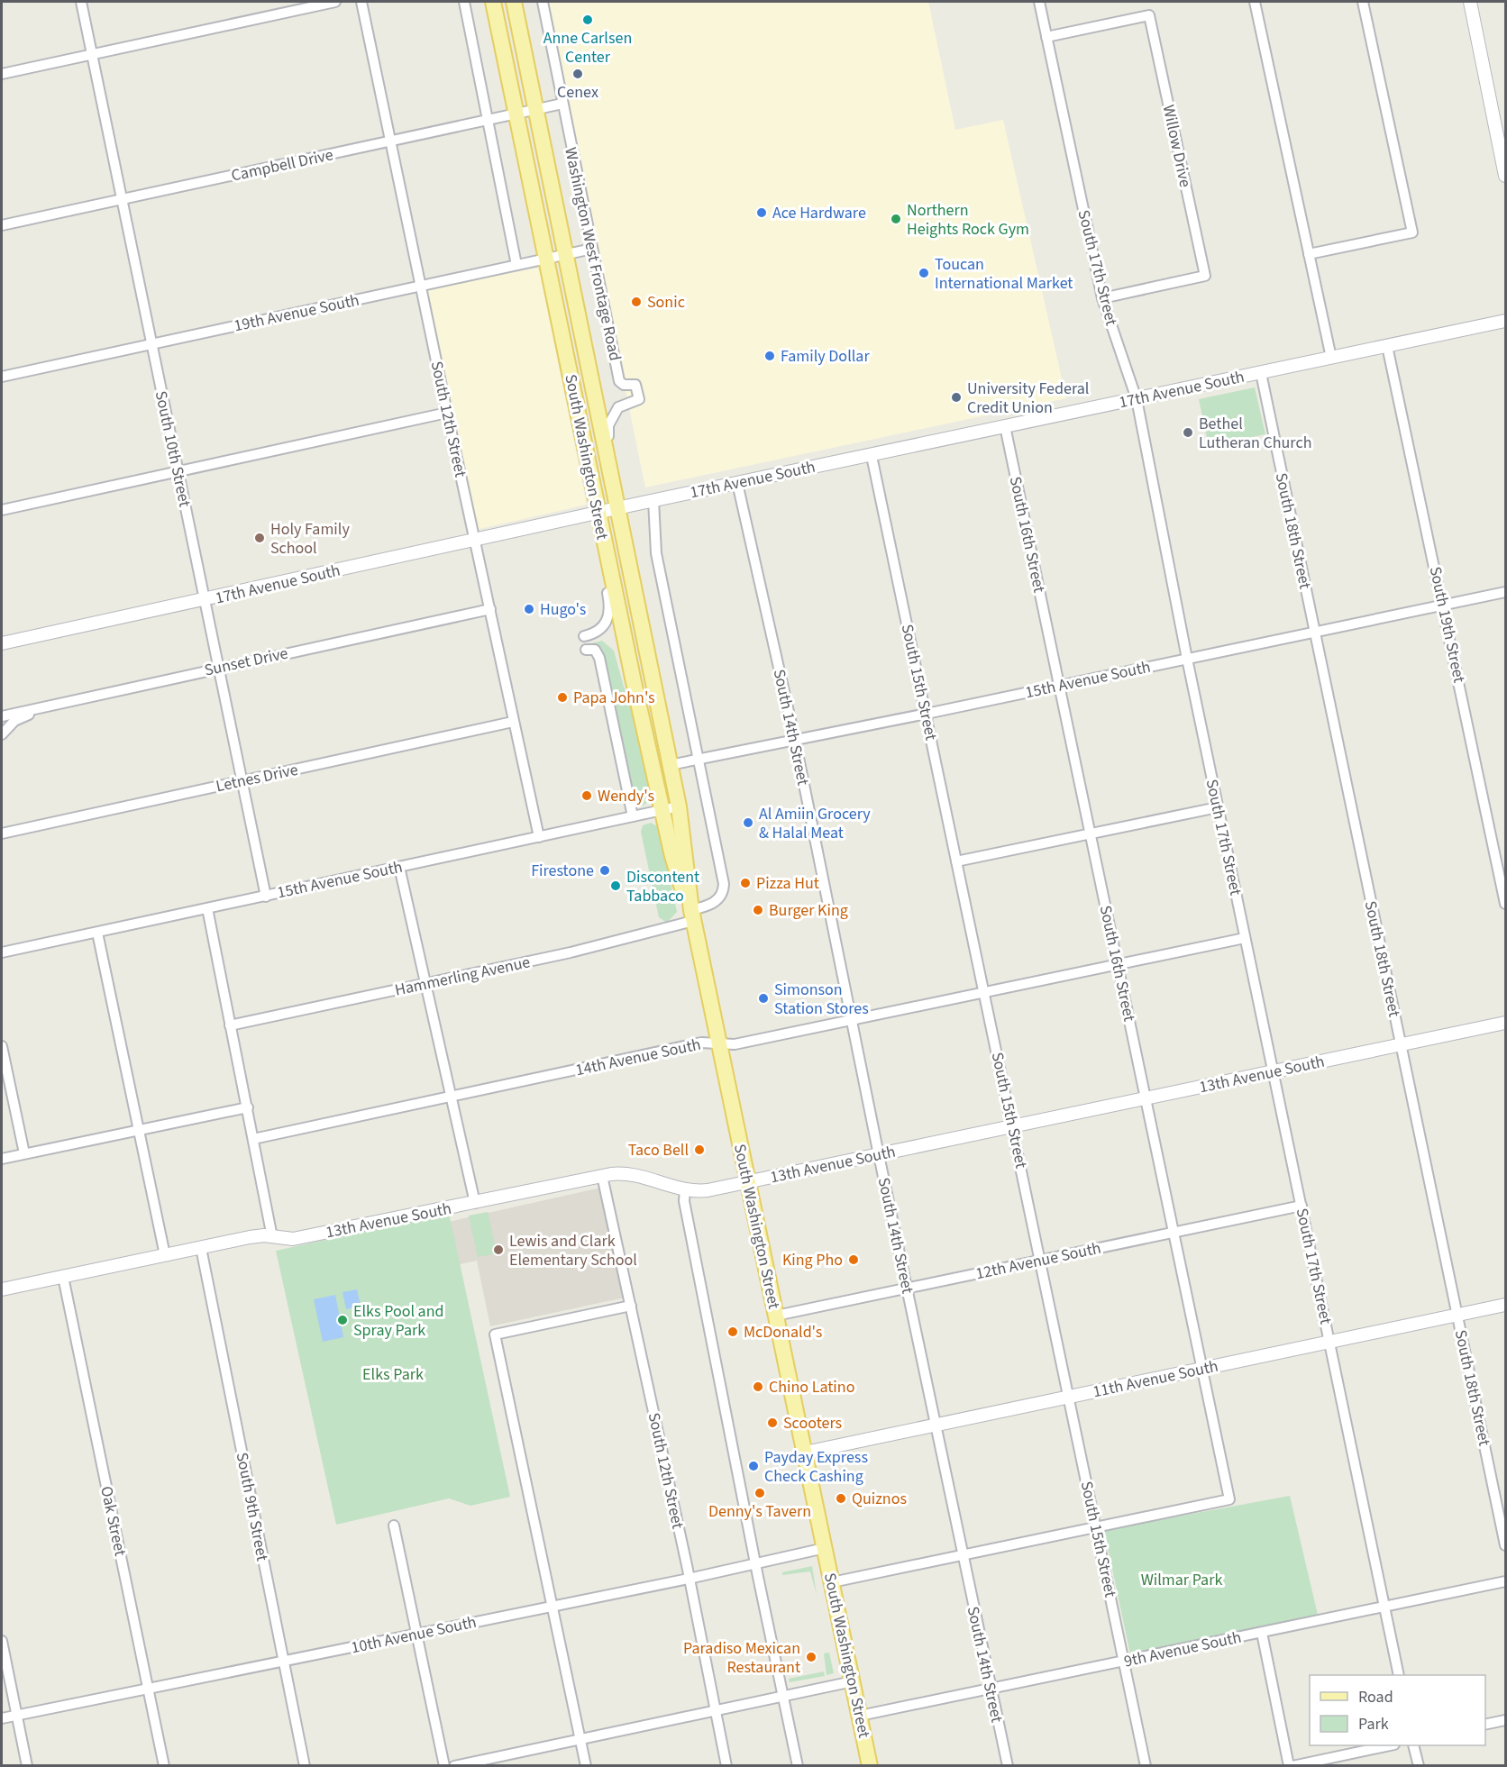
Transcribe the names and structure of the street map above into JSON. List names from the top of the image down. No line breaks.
{"streets":{"main road":["South Washington Street"],"street":["Willow Drive","Campbell Drive","Washington West Frontage Road","South 17th Street","19th Avenue South","17th Avenue South","South 12th Street","South 10th Street","South 18th Street","South 16th Street","South 19th Street","Sunset Drive","15th Avenue South","South 15th Street","South 14th Street","Letnes Drive","Hammerling Avenue","14th Avenue South","13th Avenue South","12th Avenue South","11th Avenue South","South 9th Street","Oak Street","10th Avenue South","9th Avenue South"]},"crossings":[["Willow Drive","South 17th Street"],["Campbell Drive","Washington West Frontage Road"],["Campbell Drive","South 12th Street"],["Campbell Drive","South 10th Street"],["Campbell Drive","South Washington Street"],["Washington West Frontage Road","19th Avenue South"],["Washington West Frontage Road","South Washington Street"],["South 17th Street","17th Avenue South"],["South 17th Street","15th Avenue South"],["South 17th Street","14th Avenue South"],["South 17th Street","13th Avenue South"],["South 17th Street","12th Avenue South"],["South 17th Street","11th Avenue South"],["South 17th Street","9th Avenue South"],["19th Avenue South","South 12th Street"],["19th Avenue South","South 10th Street"],["19th Avenue South","South Washington Street"],["17th Avenue South","South 12th Street"],["17th Avenue South","South 10th Street"],["17th Avenue South","South Washington Street"],["17th Avenue South","South 18th Street"],["17th Avenue South","South 16th Street"],["17th Avenue South","South 19th Street"],["17th Avenue South","South 15th Street"],["17th Avenue South","South 14th Street"],["South 12th Street","Sunset Drive"],["South 12th Street","15th Avenue South"],["South 12th Street","Letnes Drive"],["South 12th Street","13th Avenue South"],["South 12th Street","10th Avenue South"],["South 10th Street","Sunset Drive"],["South 10th Street","15th Avenue South"],["South 10th Street","Letnes Drive"],["South Washington Street","15th Avenue South"],["South Washington Street","Hammerling Avenue"],["South Washington Street","14th Avenue South"],["South Washington Street","13th Avenue South"],["South Washington Street","12th Avenue South"],["South Washington Street","11th Avenue South"],["South Washington Street","10th Avenue South"],["South Washington Street","9th Avenue South"],["South 18th Street","15th Avenue South"],["South 18th Street","13th Avenue South"],["South 18th Street","11th Avenue South"],["South 16th Street","15th Avenue South"],["South 16th Street","South 15th Street"],["South 16th Street","14th Avenue South"],["South 16th Street","13th Avenue South"],["South 16th Street","12th Avenue South"],["South 16th Street","11th Avenue South"],["South 19th Street","15th Avenue South"],["15th Avenue South","South 15th Street"],["15th Avenue South","South 14th Street"],["South 15th Street","14th Avenue South"],["South 15th Street","13th Avenue South"],["South 15th Street","12th Avenue South"],["South 15th Street","11th Avenue South"],["South 15th Street","9th Avenue South"],["South 14th Street","14th Avenue South"],["South 14th Street","13th Avenue South"],["South 14th Street","12th Avenue South"],["South 14th Street","11th Avenue South"],["South 14th Street","9th Avenue South"],["13th Avenue South","South 9th Street"],["13th Avenue South","Oak Street"],["South 9th Street","10th Avenue South"],["Oak Street","10th Avenue South"]],"parks":["Elks Park","Wilmar Park"],"places":["Anne Carlsen Center","Cenex","Ace Hardware","Northern Heights Rock Gym","Toucan International Market","Sonic","Family Dollar","University Federal Credit Union","Bethel Lutheran Church","Holy Family School","Hugo's","Papa John's","Wendy's","Al Amiin Grocery & Halal Meat","Firestone","Pizza Hut","Discontent Tabbaco","Burger King","Simonson Station Stores","Taco Bell","Lewis and Clark Elementary School","King Pho","Elks Pool and Spray Park","McDonald's","Chino Latino","Scooters","Payday Express Check Cashing","Denny's Tavern","Quiznos","Paradiso Mexican Restaurant"],"legend":["Road","Park"]}
